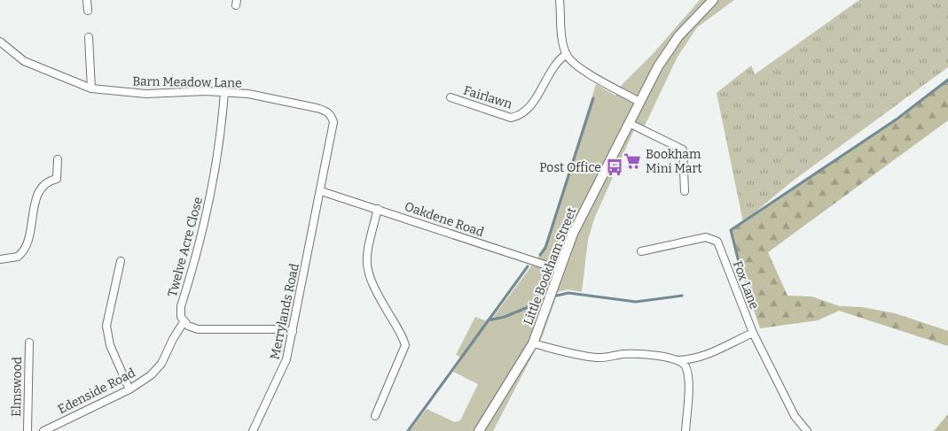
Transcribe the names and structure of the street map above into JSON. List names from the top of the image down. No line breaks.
{"streets":{"street":["Barn Meadow Lane","Fairlawn","Oakdene Road","Twelve Acre Close","Little Bookham Street","Fox Lane","Merrylands Road","Elmswood","Edenside Road"]},"crossings":[["Barn Meadow Lane","Oakdene Road"],["Barn Meadow Lane","Twelve Acre Close"],["Barn Meadow Lane","Merrylands Road"],["Oakdene Road","Little Bookham Street"],["Oakdene Road","Merrylands Road"],["Twelve Acre Close","Edenside Road"]],"places":{"supermarket":["Bookham Mini Mart"],"bus stop":["Post Office"]}}
